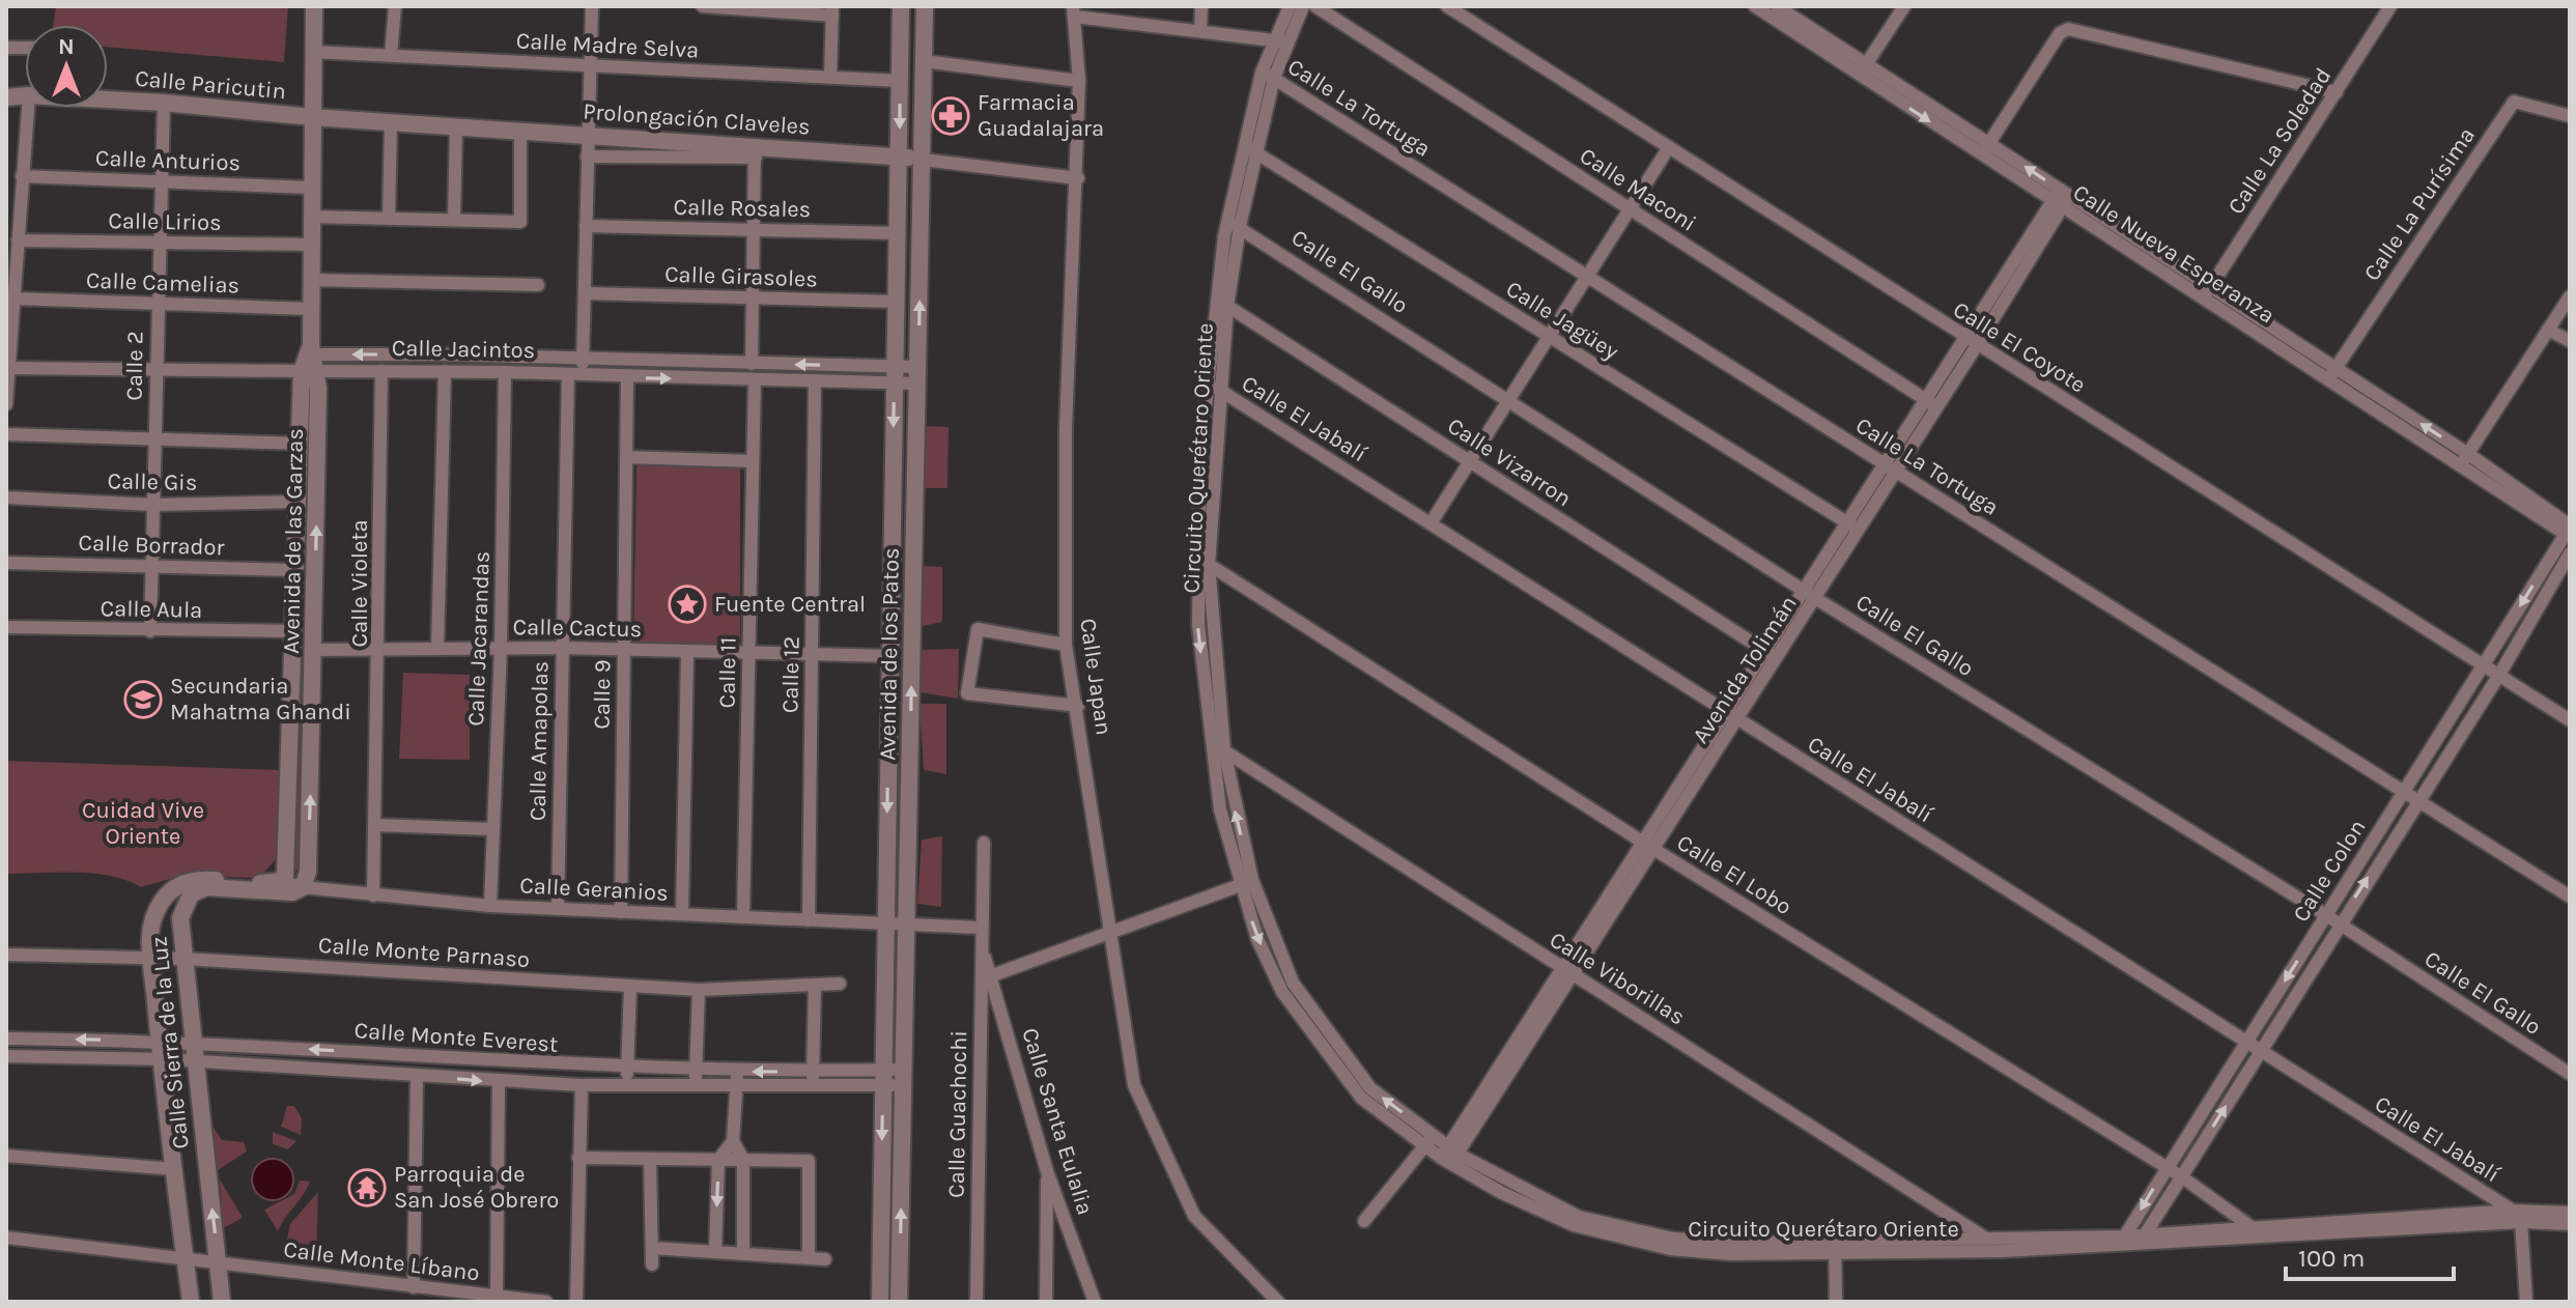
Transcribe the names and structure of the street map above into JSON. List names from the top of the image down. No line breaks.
{"streets":{"street":["Calle Madre Selva","Calle Paricutin","Calle La Tortuga","Prolongación Claveles","Calle La Soledad","Calle Anturios","Calle Maconi","Calle La Purísima","Calle Rosales","Calle Lirios","Calle Nueva Esperanza","Calle El Gallo","Calle Girasoles","Calle Camelias","Calle Jagüey","Calle El Coyote","Calle Jacintos","Calle 2","Calle El Jabalí","Circuito Querétaro Oriente","Calle Vizarron","Calle Gis","Avenida de las Garzas","Calle Borrador","Calle Violeta","Calle Aula","Calle Cactus","Calle Jacarandas","Avenida de los Patos","Avenida Tolimán","Calle 11","Calle 12","Calle Japan","Calle 9","Calle Amapolas","Calle Colon","Calle El Lobo","Calle Geranios","Calle Monte Parnaso","Calle Viborillas","Calle Monte Everest","Calle Sierra de la Luz","Calle Guachochi","Calle Santa Eulalia","Calle Monte Líbano"]},"crossings":[["Calle Madre Selva","Avenida de las Garzas"],["Calle Madre Selva","Avenida de los Patos"],["Calle Paricutin","Prolongación Claveles"],["Calle Paricutin","Calle 2"],["Calle Paricutin","Avenida de las Garzas"],["Calle La Tortuga","Circuito Querétaro Oriente"],["Calle La Tortuga","Avenida Tolimán"],["Calle La Tortuga","Calle Colon"],["Prolongación Claveles","Avenida de las Garzas"],["Prolongación Claveles","Avenida de los Patos"],["Prolongación Claveles","Calle Japan"],["Calle La Soledad","Calle Nueva Esperanza"],["Calle Anturios","Calle 2"],["Calle Anturios","Avenida de las Garzas"],["Calle Maconi","Avenida Tolimán"],["Calle La Purísima","Calle Nueva Esperanza"],["Calle Rosales","Avenida de los Patos"],["Calle Lirios","Calle 2"],["Calle Lirios","Avenida de las Garzas"],["Calle Nueva Esperanza","Avenida Tolimán"],["Calle Nueva Esperanza","Calle Colon"],["Calle El Gallo","Circuito Querétaro Oriente"],["Calle El Gallo","Avenida Tolimán"],["Calle El Gallo","Calle Colon"],["Calle Girasoles","Avenida de los Patos"],["Calle Camelias","Calle 2"],["Calle Camelias","Avenida de las Garzas"],["Calle Jagüey","Circuito Querétaro Oriente"],["Calle Jagüey","Avenida Tolimán"],["Calle El Coyote","Avenida Tolimán"],["Calle El Coyote","Calle Colon"],["Calle Jacintos","Calle 2"],["Calle Jacintos","Avenida de las Garzas"],["Calle Jacintos","Calle Violeta"],["Calle Jacintos","Calle Jacarandas"],["Calle Jacintos","Avenida de los Patos"],["Calle Jacintos","Calle 11"],["Calle Jacintos","Calle 12"],["Calle Jacintos","Calle 9"],["Calle Jacintos","Calle Amapolas"],["Calle 2","Calle Gis"],["Calle 2","Calle Borrador"],["Calle 2","Calle Aula"],["Calle El Jabalí","Circuito Querétaro Oriente"],["Calle El Jabalí","Avenida Tolimán"],["Calle El Jabalí","Calle Colon"],["Circuito Querétaro Oriente","Calle Vizarron"],["Circuito Querétaro Oriente","Avenida Tolimán"],["Circuito Querétaro Oriente","Calle Colon"],["Circuito Querétaro Oriente","Calle El Lobo"],["Circuito Querétaro Oriente","Calle Viborillas"],["Calle Vizarron","Avenida Tolimán"],["Calle Gis","Avenida de las Garzas"],["Avenida de las Garzas","Calle Borrador"],["Avenida de las Garzas","Calle Aula"],["Avenida de las Garzas","Calle Cactus"],["Avenida de las Garzas","Calle Geranios"],["Avenida de las Garzas","Calle Sierra de la Luz"],["Calle Violeta","Calle Cactus"],["Calle Violeta","Calle Geranios"],["Calle Cactus","Calle Jacarandas"],["Calle Cactus","Avenida de los Patos"],["Calle Cactus","Calle 11"],["Calle Cactus","Calle 12"],["Calle Cactus","Calle 9"],["Calle Cactus","Calle Amapolas"],["Calle Jacarandas","Calle Geranios"],["Avenida de los Patos","Calle Geranios"],["Avenida de los Patos","Calle Monte Everest"],["Avenida Tolimán","Calle El Lobo"],["Avenida Tolimán","Calle Viborillas"],["Calle 11","Calle Geranios"],["Calle 12","Calle Geranios"],["Calle 9","Calle Geranios"],["Calle Amapolas","Calle Geranios"],["Calle Colon","Calle El Lobo"],["Calle Geranios","Calle Sierra de la Luz"],["Calle Geranios","Calle Santa Eulalia"],["Calle Monte Parnaso","Calle Sierra de la Luz"],["Calle Monte Everest","Calle Sierra de la Luz"],["Calle Sierra de la Luz","Calle Monte Líbano"],["Calle Guachochi","Calle Santa Eulalia"]],"parks":["Cuidad Vive Oriente"],"places":{"pharmacy":["Farmacia Guadalajara"],"place":["Fuente Central"],"school or university":["Secundaria Mahatma Ghandi"],"temple":["Parroquia de San José Obrero"]},"scale_bar":"100 m","north":"top"}
